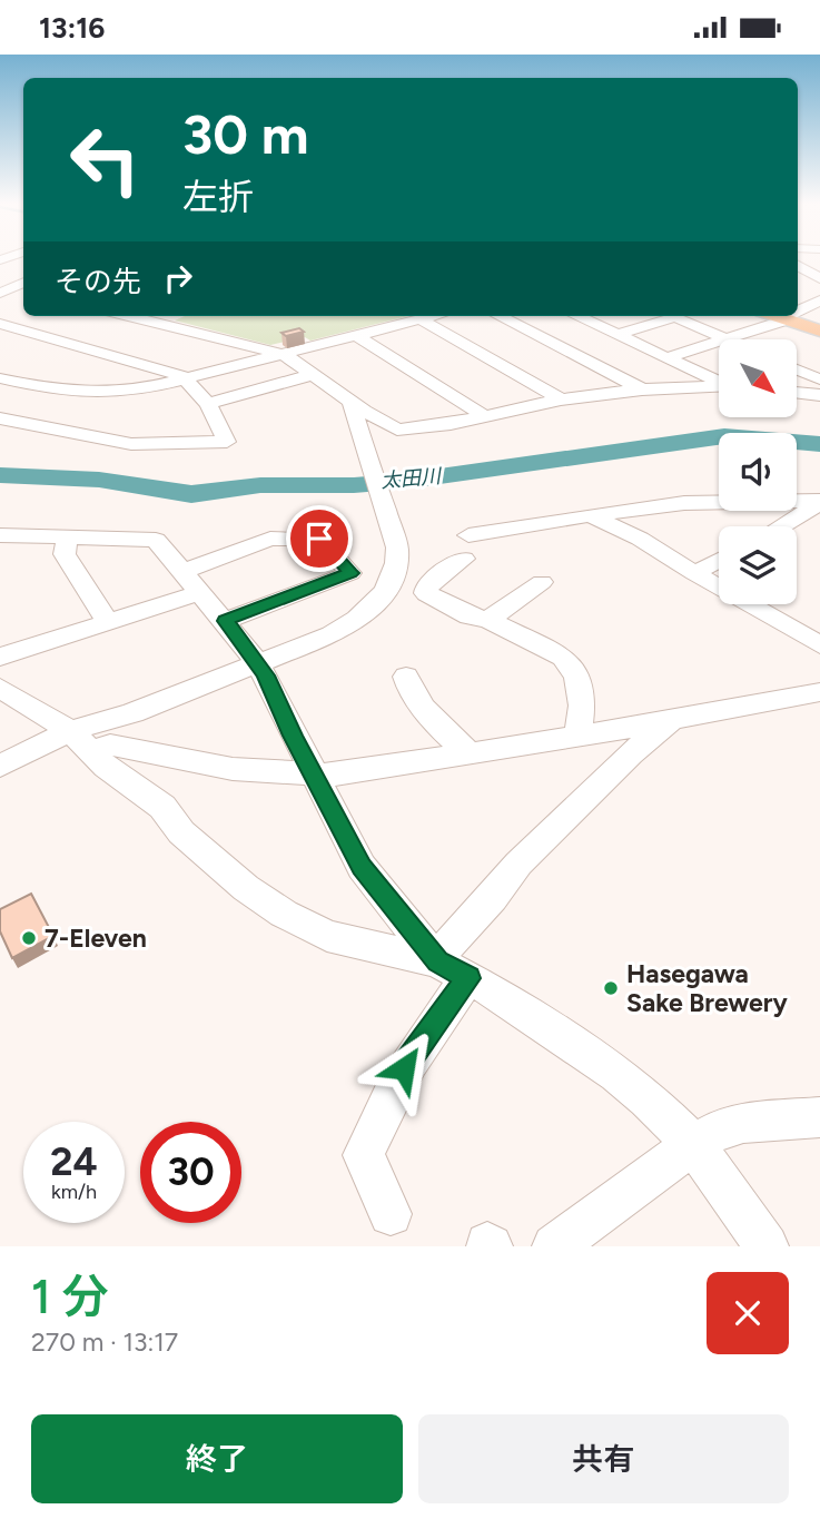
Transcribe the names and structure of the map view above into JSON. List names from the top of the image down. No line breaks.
{"water":["太田川"],"places":["7-Eleven","Hasegawa Sake Brewery"],"north":"bottom right","page":{"status":"13:16","turn":["30 m","左折"],"then":"その先","speed":"24 km/h","limit":"30","heading":["1 分","270 m · 13:17"],"buttons":["終了","共有"]}}
